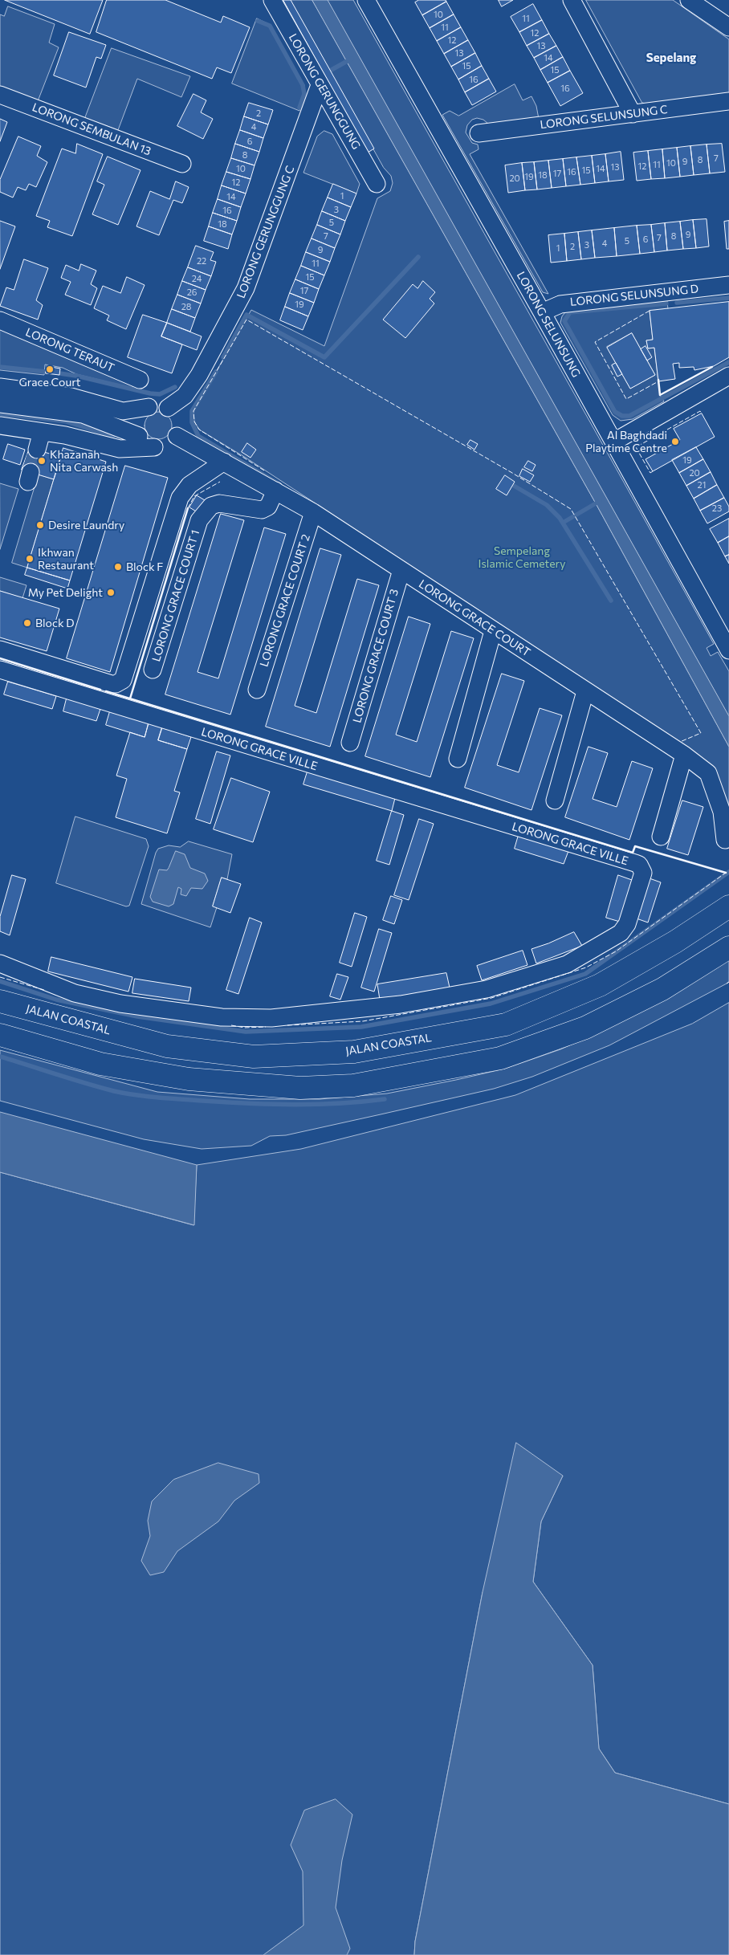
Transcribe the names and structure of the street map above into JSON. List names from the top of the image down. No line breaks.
{"streets":{"highway":["JALAN COASTAL"],"street":["LORONG GERUNGGUNG","LORONG SELUNSUNG C","LORONG SEMBULAN 13","LORONG GERUNGGUNG C","LORONG SELUNSUNG D","LORONG SELUNSUNG","LORONG TERAUT","LORONG GRACE COURT 1","LORONG GRACE COURT 2","LORONG GRACE COURT","LORONG GRACE COURT 3","LORONG GRACE VILLE"]},"crossings":[["LORONG GERUNGGUNG","LORONG GERUNGGUNG C"],["LORONG GERUNGGUNG C","LORONG GRACE COURT"],["LORONG SELUNSUNG D","LORONG SELUNSUNG"],["LORONG GRACE COURT 1","LORONG GRACE COURT"],["LORONG GRACE COURT 2","LORONG GRACE COURT"],["LORONG GRACE COURT","LORONG GRACE COURT 3"]],"districts":["Sepelang"],"parks":["Sempelang Islamic Cemetery"],"places":["Grace Court","Al Baghdadi Playtime Centre","Khazanah Nita Carwash","Desire Laundry","Ikhwan Restaurant","Block F","My Pet Delight","Block D"],"house_numbers":["10","11","11","12","12","13","13","14","15","15","16","16","2","4","6","8","7","8","9","10","11","12","13","10","14","15","16","17","18","19","20","12","1","14","3","16","5","18","9","7","8","7","6","5","4","3","2","1","9","22","11","15","24","17","26","19","28","19","20","21","23"]}
